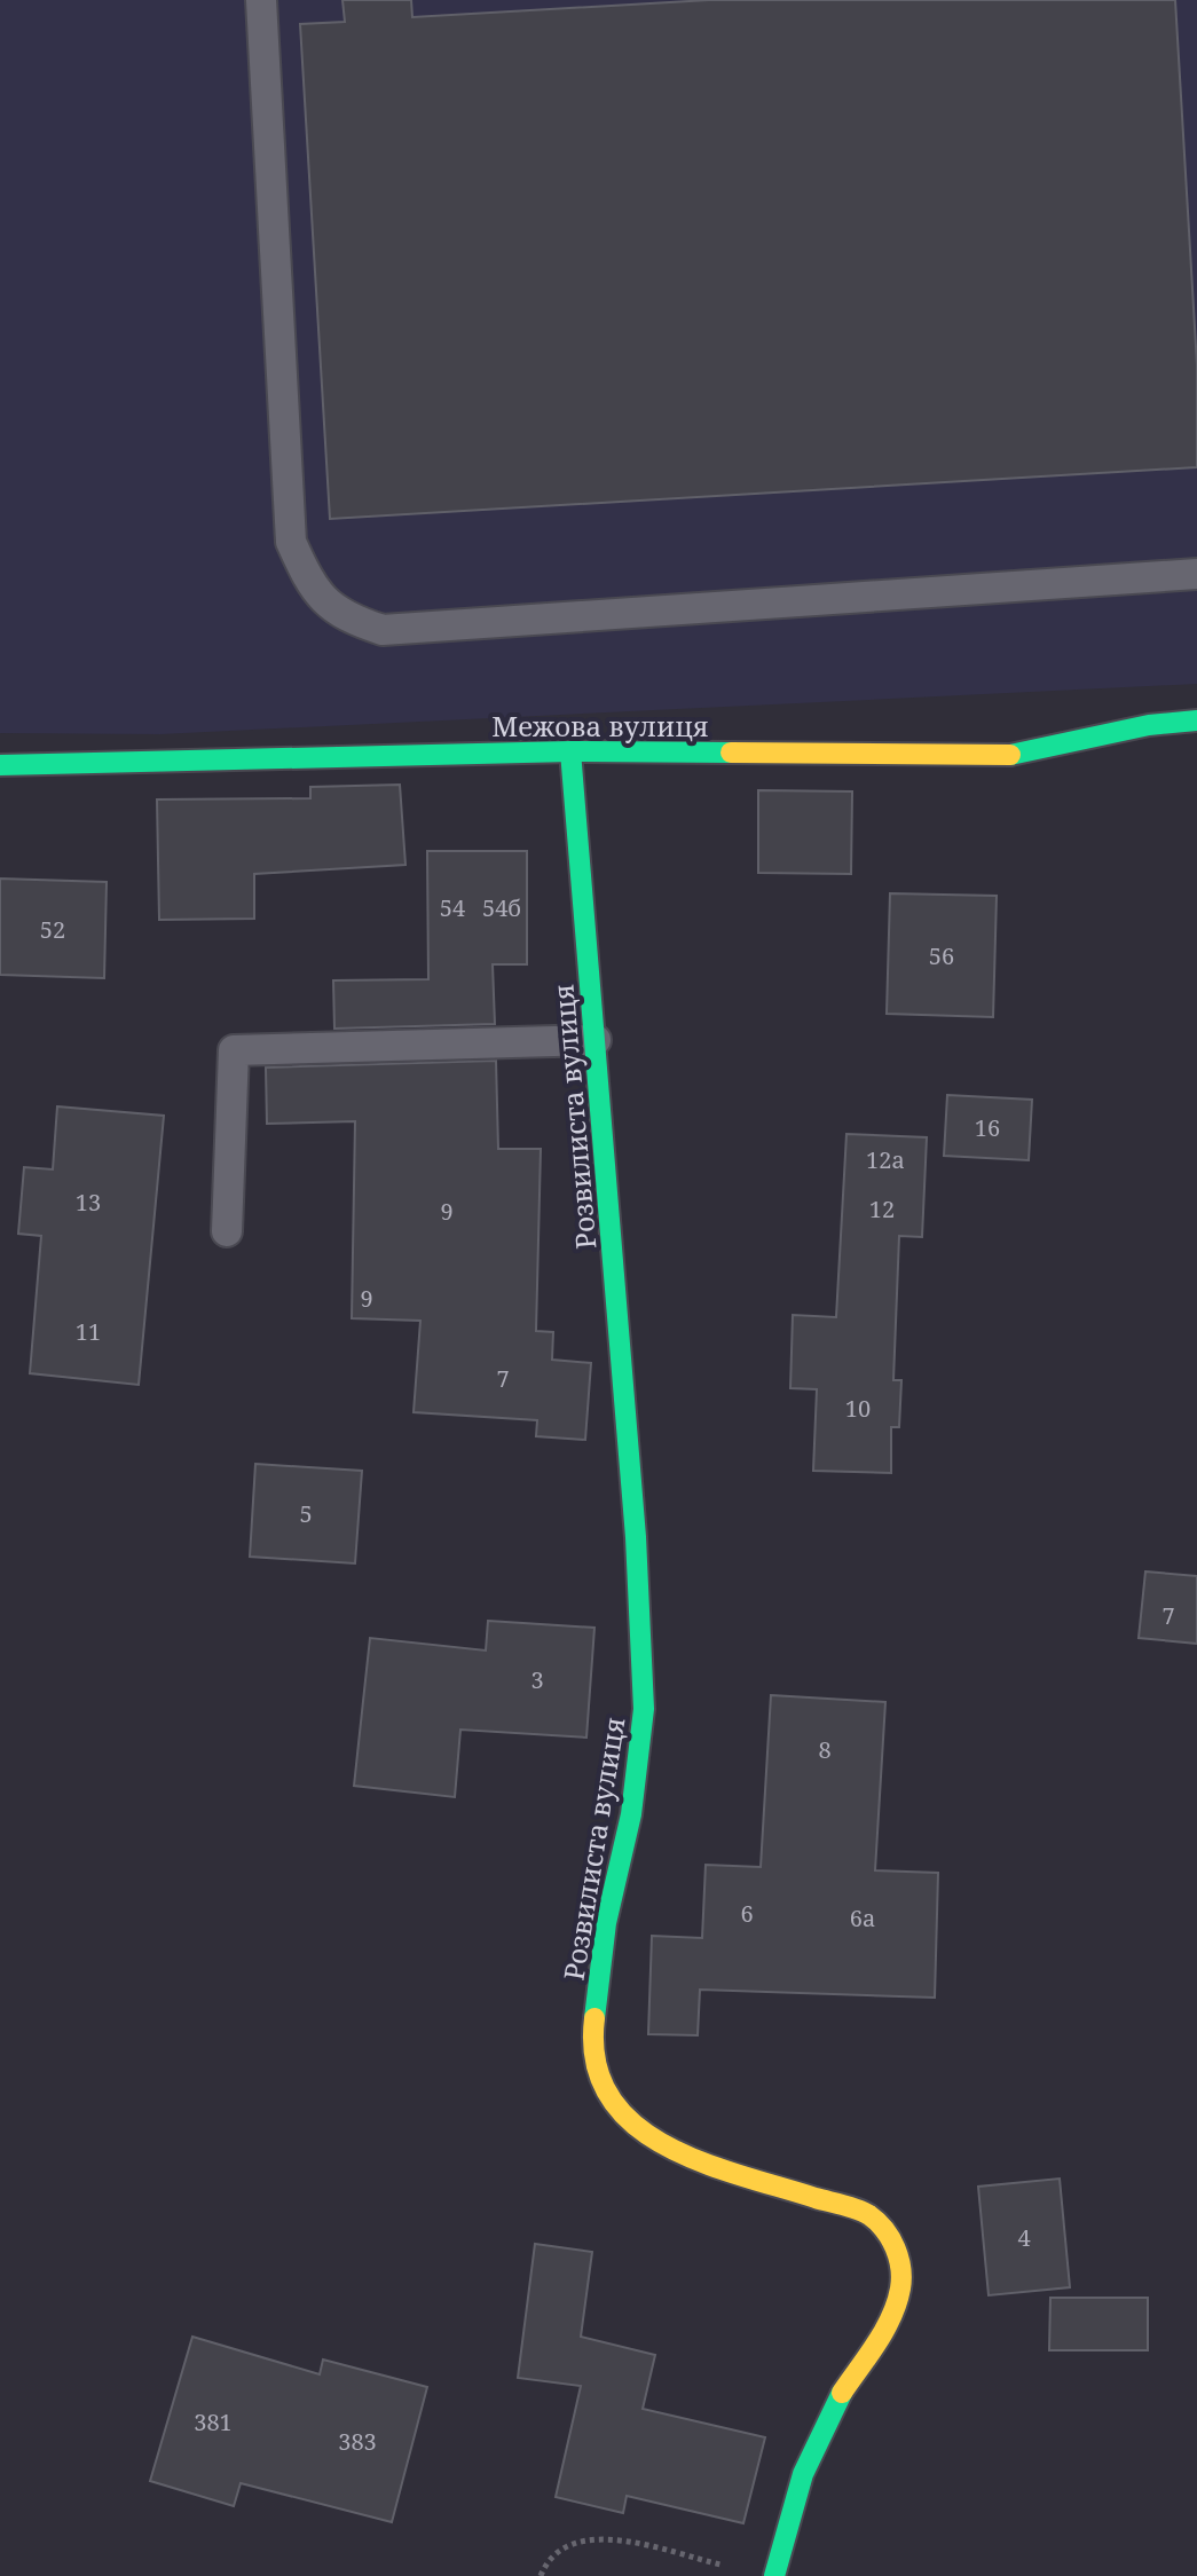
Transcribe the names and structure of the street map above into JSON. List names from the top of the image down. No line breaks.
{"streets":{"street":["Межова вулиця","Розвилиста вулиця"]},"crossings":[["Межова вулиця","Розвилиста вулиця"]],"house_numbers":["54","54б","52","56","16","12а","13","12","9","9","11","7","10","5","7","3","8","6","6а","4","381","383"]}
